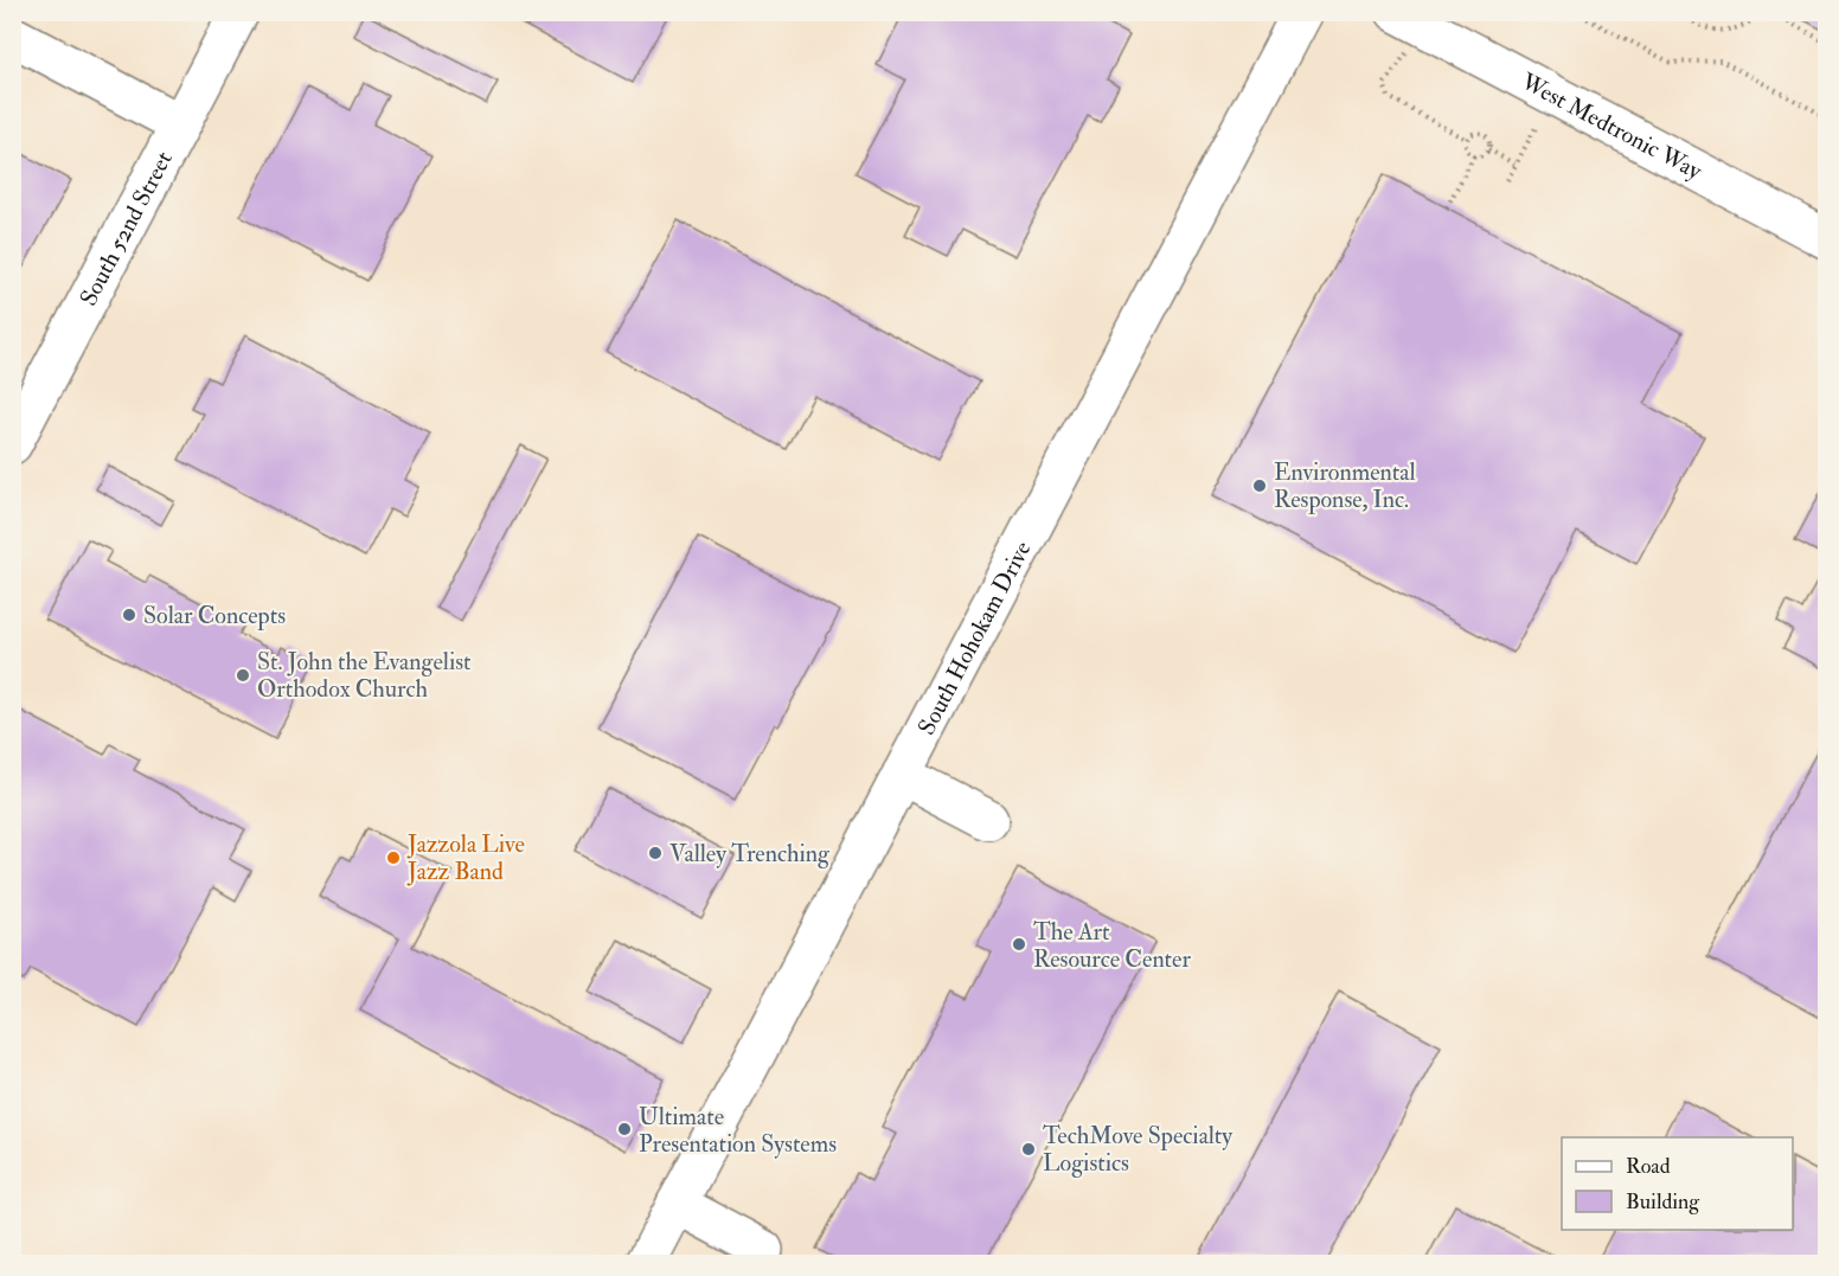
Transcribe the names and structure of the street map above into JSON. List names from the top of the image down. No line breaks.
{"streets":{"street":["West Medtronic Way","South 52nd Street","South Hohokam Drive"]},"places":["Environmental Response, Inc.","Solar Concepts","St. John the Evangelist Orthodox Church","Valley Trenching","Jazzola Live Jazz Band","The Art Resource Center","Ultimate Presentation Systems","TechMove Specialty Logistics"],"legend":["Road","Building"]}
